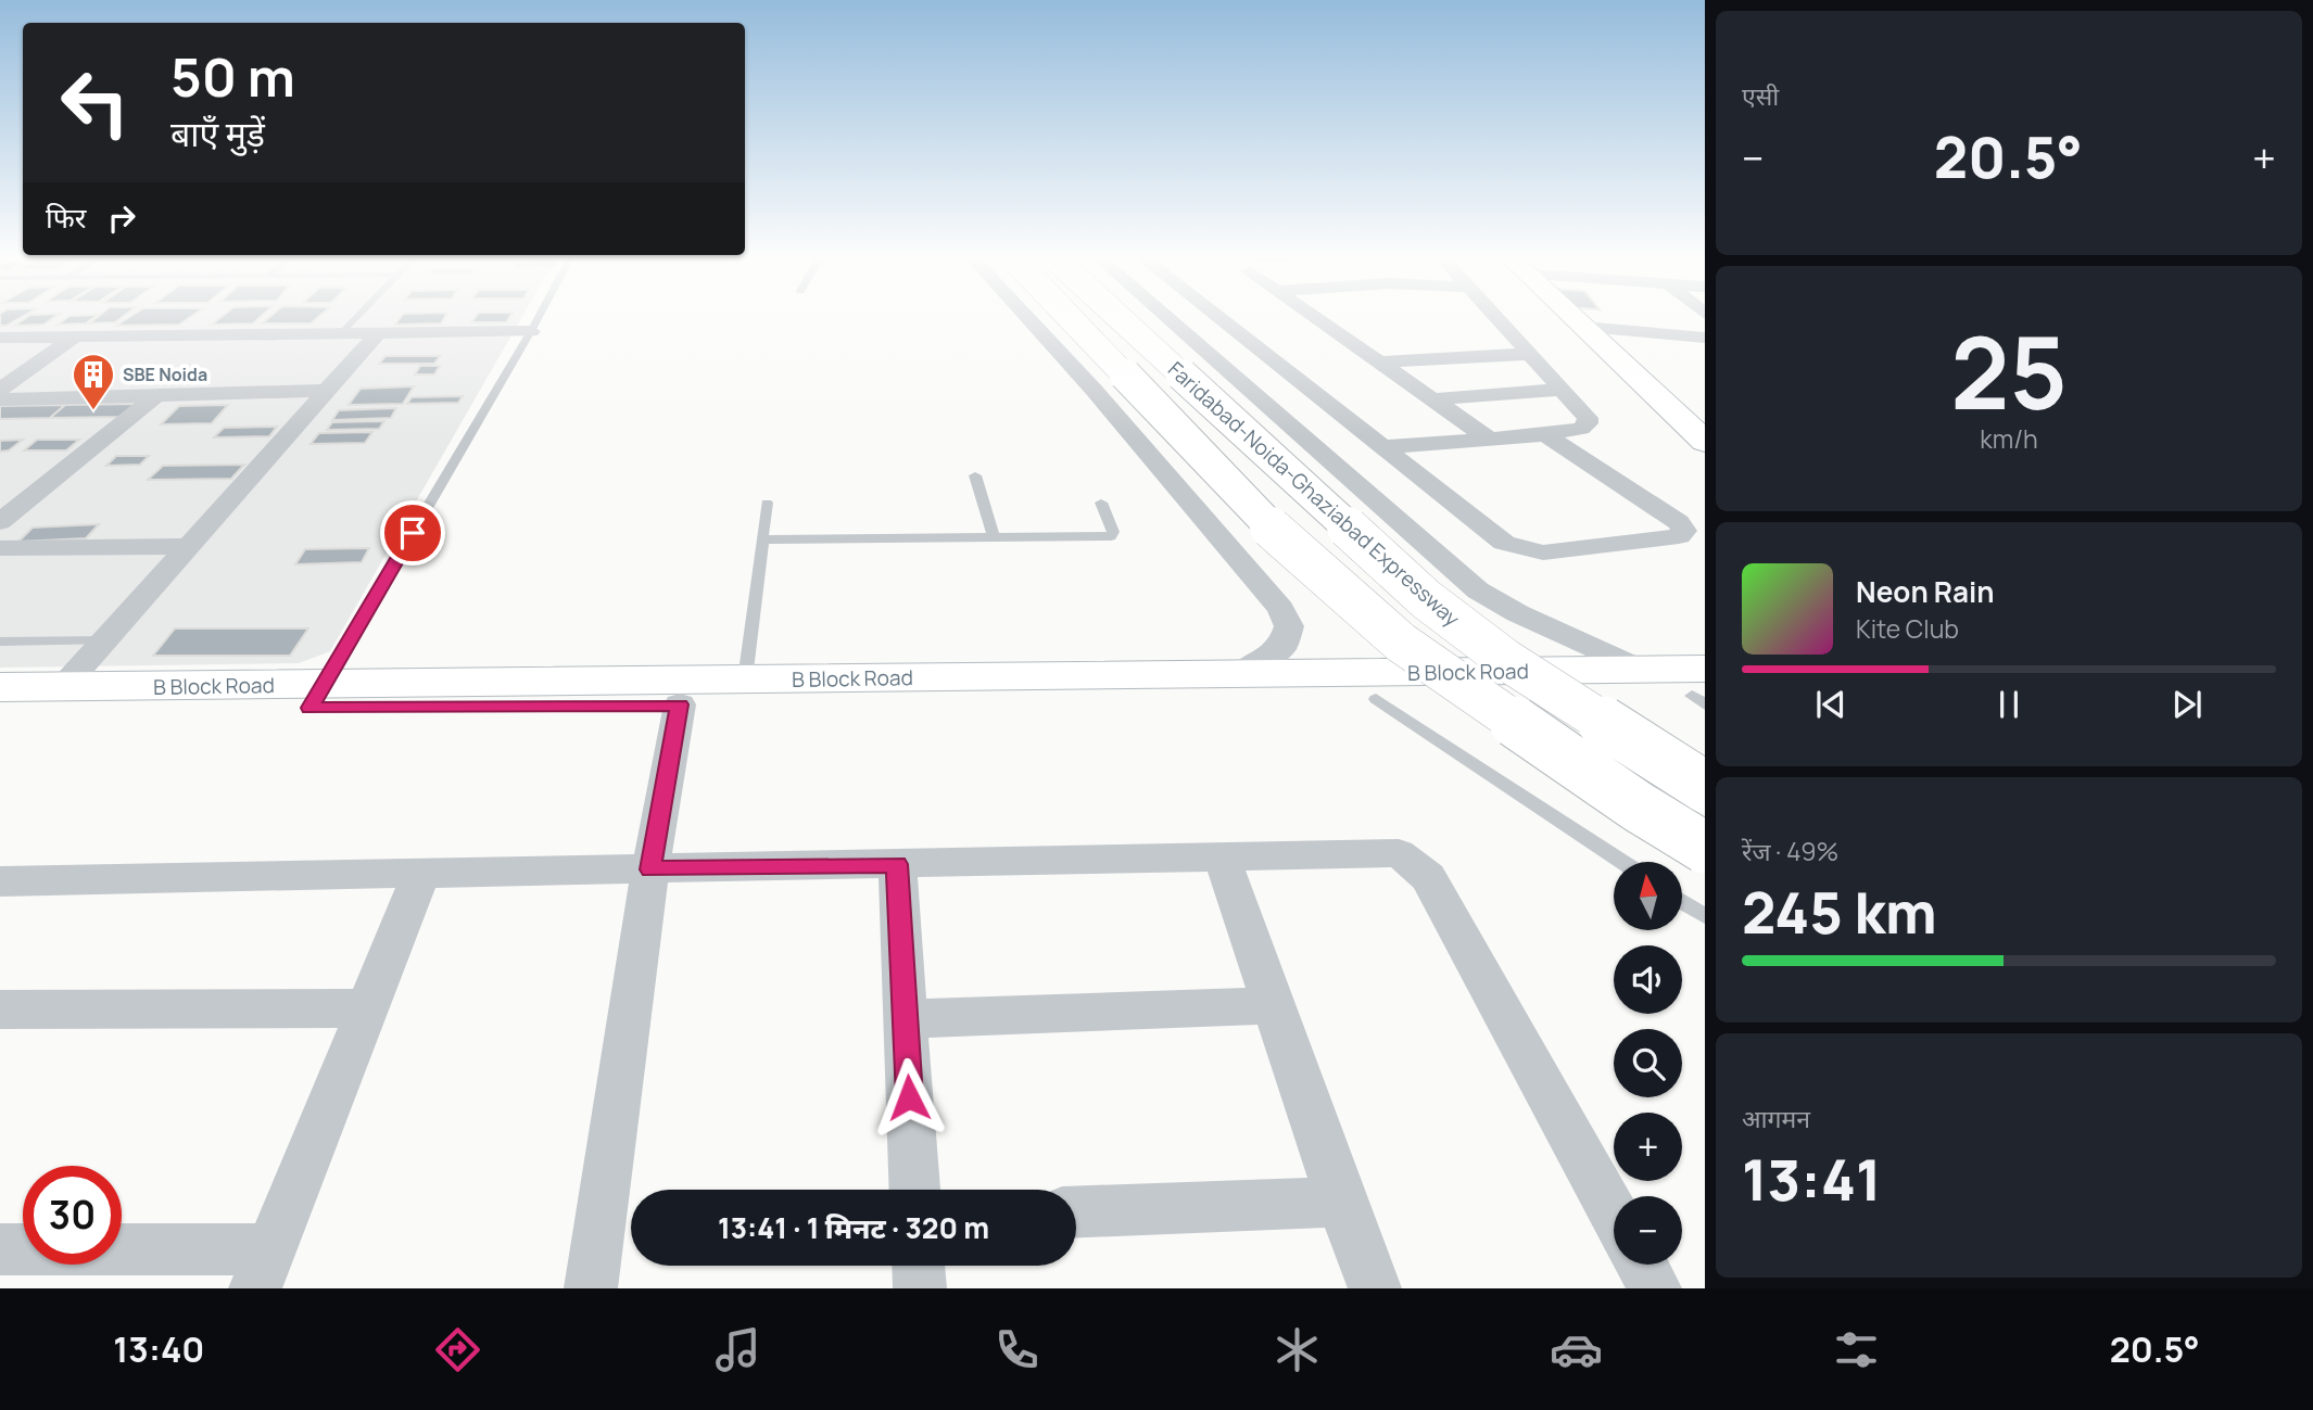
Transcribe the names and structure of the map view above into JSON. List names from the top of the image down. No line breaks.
{"streets":{"street":["Faridabad-Noida-Ghaziabad Expressway","B Block Road"]},"places":{"building":["SBE Noida"]},"north":"top","page":{"tile":["एसी",["25","km/h"],["रेंज · 49%","245 km"],["आगमन","13:41"]],"turn":["50 m","बाएँ मुड़ें"],"heat":["−","20.5°","+"],"then":"फिर","song":["Neon Rain","Kite Club"],"map_buttons":["+","−"],"limit":"30","trip":"13:41 · 1 मिनट · 320 m","tabs":["13:40","20.5°"]}}
